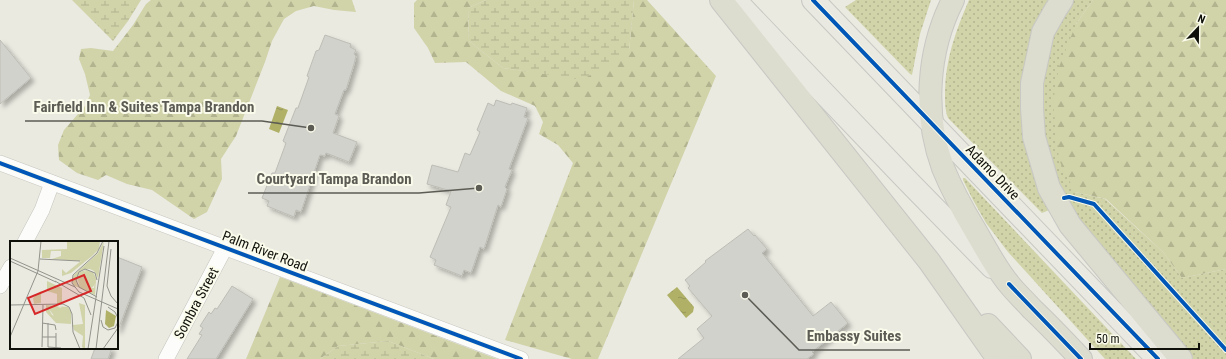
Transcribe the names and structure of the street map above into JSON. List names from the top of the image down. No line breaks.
{"streets":{"main road":["Adamo Drive"],"street":["Palm River Road","Sombra Street"]},"crossings":[["Palm River Road","Sombra Street"]],"places":["Fairfield Inn & Suites Tampa Brandon","Courtyard Tampa Brandon","Embassy Suites"],"scale_bar":"50 m","north":"top"}
